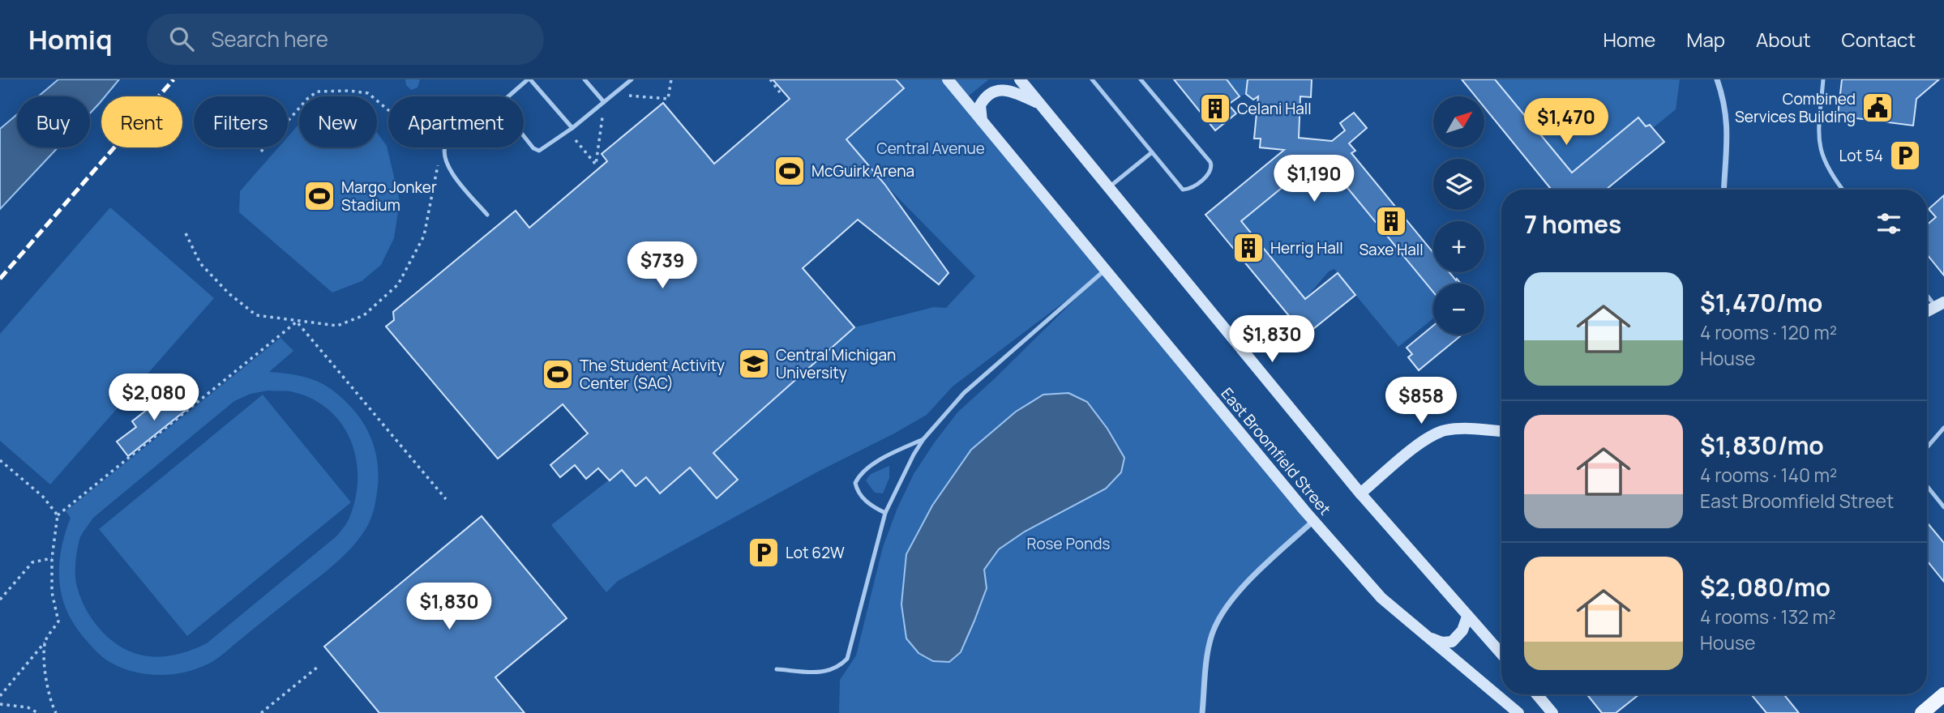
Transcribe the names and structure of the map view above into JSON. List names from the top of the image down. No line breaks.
{"streets":{"main road":["East Broomfield Street"]},"parks":["Central Avenue","Rose Ponds"],"places":{"public building":["Combined Services Building"],"building":["Celani Hall","Saxe Hall","Herrig Hall"],"parking":["Lot 54","Lot 62W"],"sports":["McGuirk Arena","Margo Jonker Stadium","The Student Activity Center (SAC)"],"school or university":["Central Michigan University"]},"north":"top right","page":{"header":"Homiq","search":"Search here","nav":["Home","Map","About","Contact"],"map_buttons":["+","−"],"chip":["Buy","Rent","Filters","New","Apartment"],"price":["$1,470","$1,190","$739","$1,830","$2,080","$858","$1,830"],"heading":"7 homes","list":[{"name":"$1,470/mo","note":"4 rooms · 120 m² · House"},{"name":"$1,830/mo","note":"4 rooms · 140 m² · East Broomfield Street"},{"name":"$2,080/mo","note":"4 rooms · 132 m² · House"}]}}
